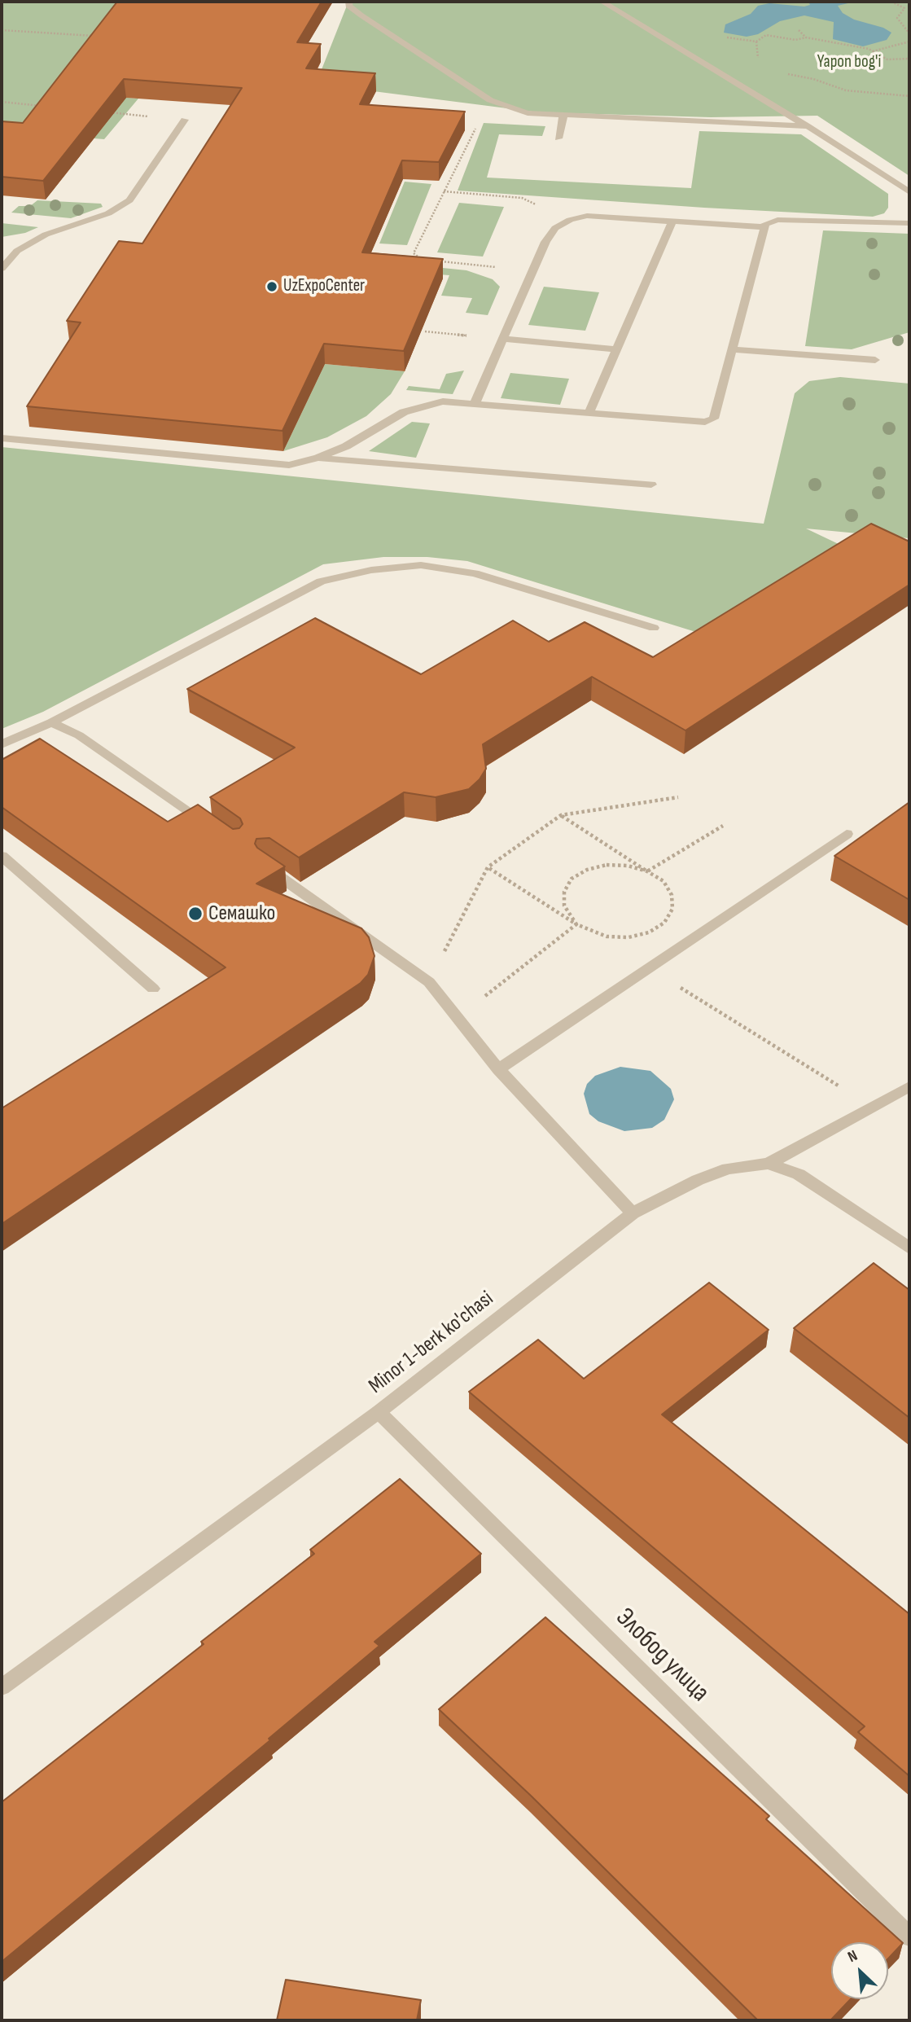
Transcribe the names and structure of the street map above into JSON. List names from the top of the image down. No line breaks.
{"streets":{"street":["Minor 1-berk ko'chasi","Элобод улица"]},"crossings":[["Minor 1-berk ko'chasi","Элобод улица"]],"parks":["Yapon bog'i"],"places":["UzExpoCenter","Семашко"],"north":"top left"}
